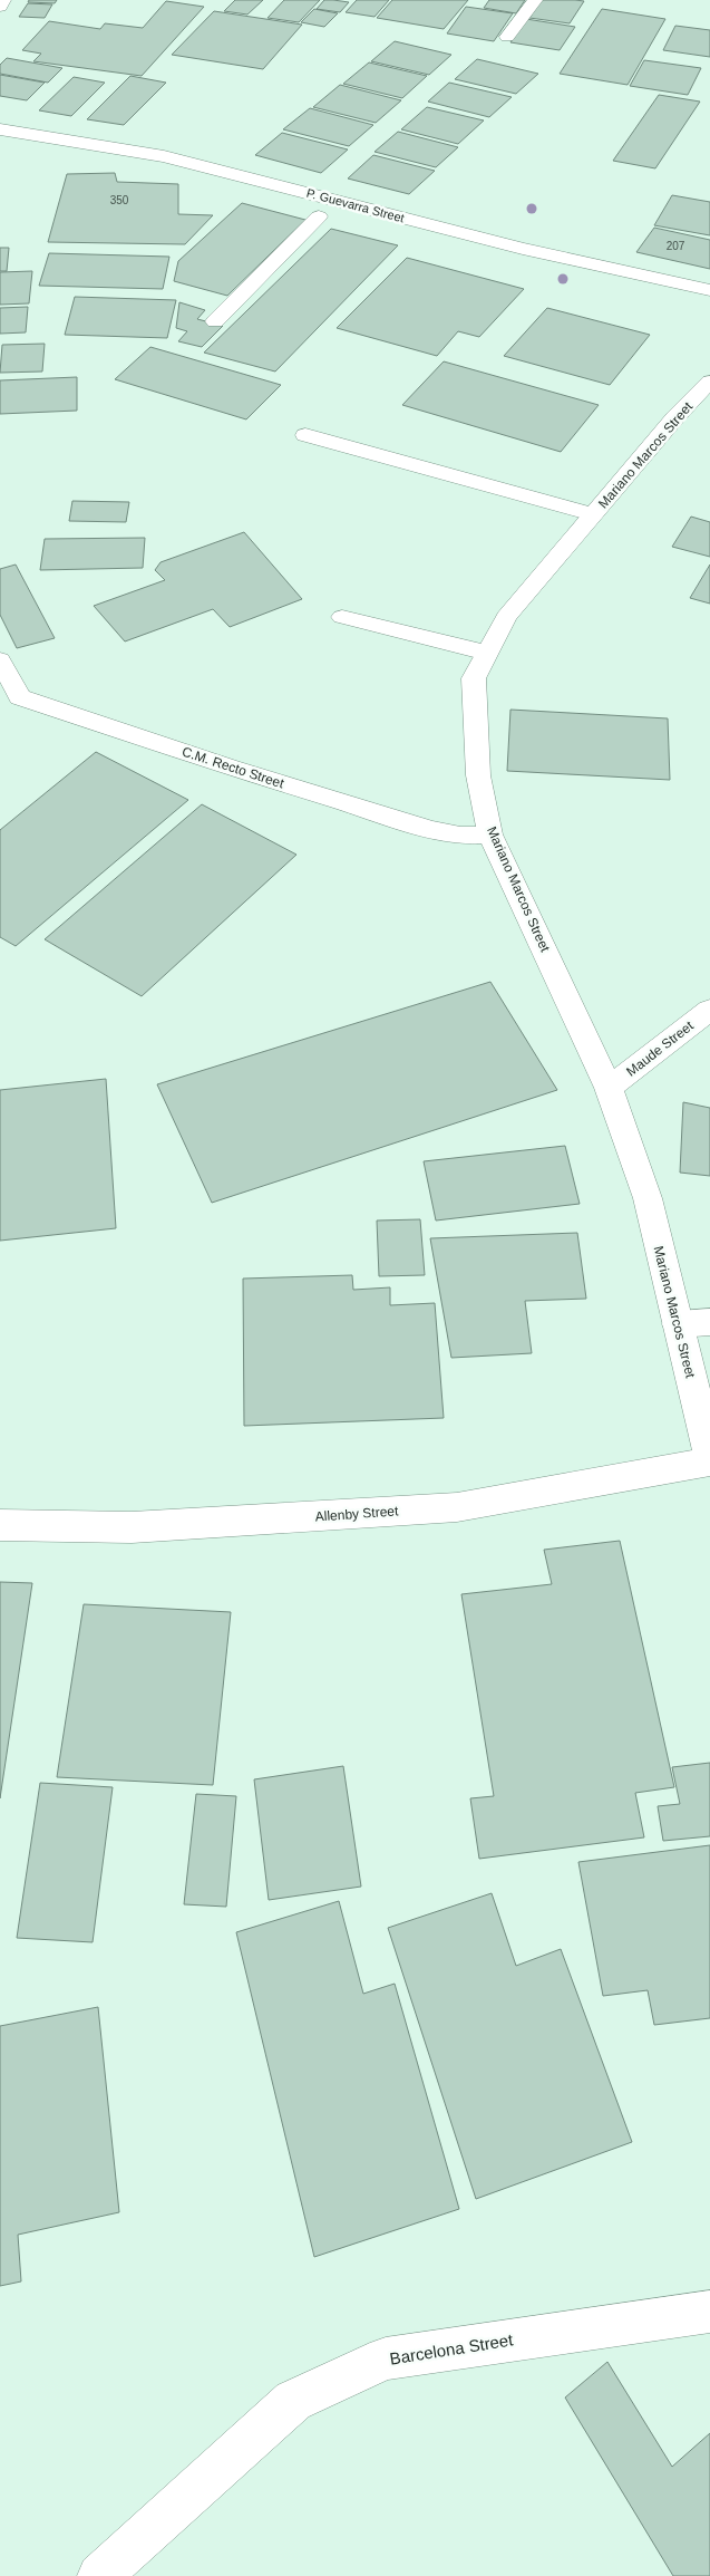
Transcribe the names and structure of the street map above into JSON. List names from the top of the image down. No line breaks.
{"streets":{"street":["P. Guevarra Street","Mariano Marcos Street","C.M. Recto Street","Maude Street","Allenby Street","Barcelona Street"]},"crossings":[["Mariano Marcos Street","C.M. Recto Street"],["Mariano Marcos Street","Maude Street"]],"house_numbers":["350","207"]}
